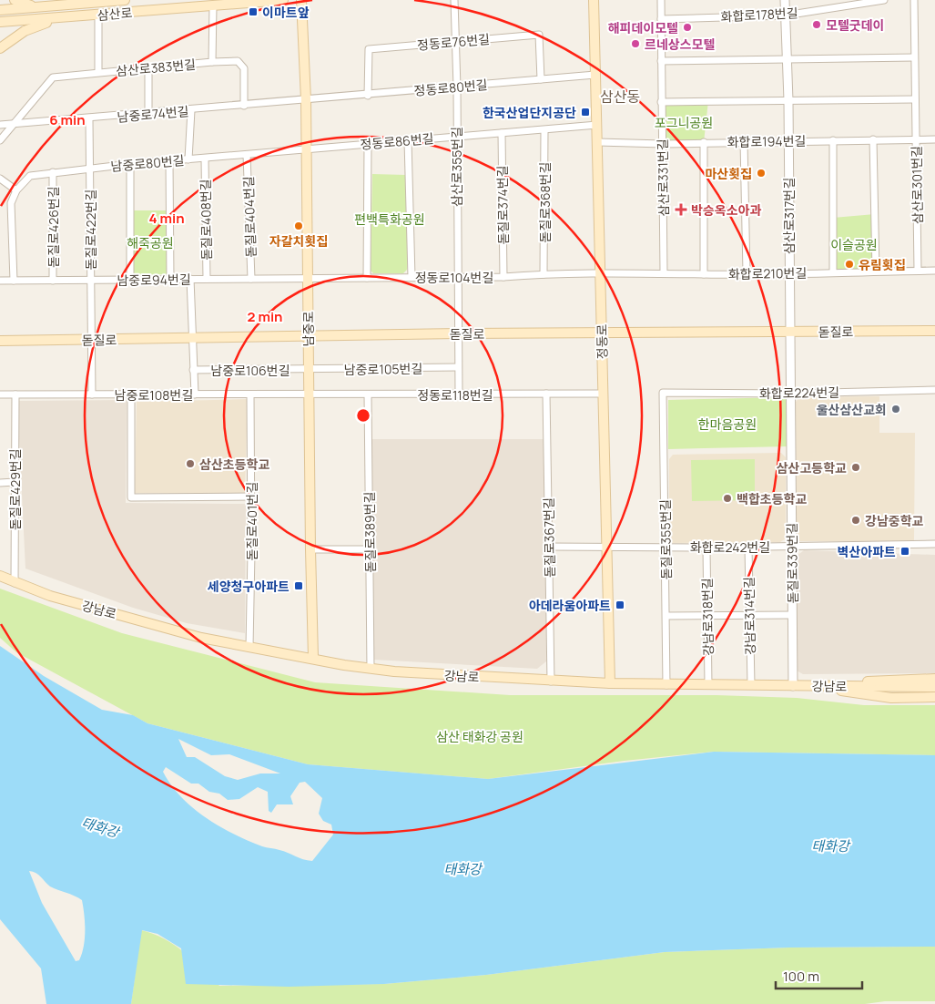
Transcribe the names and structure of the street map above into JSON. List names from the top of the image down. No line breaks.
{"streets":{"main road":["삼산로","남중로","돋질로","정동로","강남로"],"street":["화합로178번길","정동로76번길","삼산로383번길","정동로80번길","남중로74번길","정동로86번길","화합로194번길","남중로80번길","삼산로355번길","삼산로331번길","삼산로301번길","돋질로368번길","돋질로374번길","삼산로317번길","돋질로404번길","돋질로408번길","돋질로426번길","돋질로422번길","화합로210번길","정동로104번길","남중로94번길","남중로105번길","남중로106번길","화합로224번길","남중로108번길","정동로118번길","돋질로429번길","돋질로401번길","돋질로389번길","돋질로367번길","돋질로355번길","화합로242번길","돋질로339번길","강남로314번길","강남로318번길"]},"crossings":[["삼산로","삼산로383번길"],["화합로178번길","삼산로331번길"],["화합로178번길","삼산로317번길"],["정동로76번길","정동로80번길"],["정동로76번길","삼산로355번길"],["삼산로383번길","남중로74번길"],["정동로80번길","남중로74번길"],["정동로80번길","삼산로355번길"],["정동로80번길","남중로"],["정동로80번길","정동로"],["남중로74번길","돋질로422번길"],["남중로74번길","남중로"],["정동로86번길","남중로80번길"],["정동로86번길","삼산로355번길"],["정동로86번길","돋질로368번길"],["정동로86번길","돋질로374번길"],["정동로86번길","남중로"],["정동로86번길","정동로"],["화합로194번길","삼산로331번길"],["화합로194번길","삼산로301번길"],["화합로194번길","삼산로317번길"],["화합로194번길","정동로"],["남중로80번길","돋질로404번길"],["남중로80번길","돋질로408번길"],["남중로80번길","돋질로426번길"],["남중로80번길","돋질로422번길"],["남중로80번길","남중로"],["삼산로355번길","정동로104번길"],["삼산로355번길","돋질로"],["삼산로355번길","남중로105번길"],["삼산로355번길","정동로118번길"],["삼산로331번길","화합로210번길"],["삼산로301번길","화합로210번길"],["돋질로368번길","정동로104번길"],["돋질로374번길","정동로104번길"],["삼산로317번길","화합로210번길"],["삼산로317번길","돋질로"],["삼산로317번길","돋질로339번길"],["돋질로404번길","남중로94번길"],["돋질로408번길","남중로94번길"],["돋질로426번길","남중로94번길"],["돋질로422번길","남중로94번길"],["돋질로422번길","돋질로"],["돋질로422번길","남중로108번길"],["화합로210번길","정동로104번길"],["화합로210번길","정동로"],["정동로104번길","남중로94번길"],["정동로104번길","남중로"],["정동로104번길","정동로"],["남중로94번길","남중로"],["남중로","돋질로"],["남중로","남중로105번길"],["남중로","남중로106번길"],["남중로","남중로108번길"],["남중로","정동로118번길"],["남중로","강남로"],["돋질로","정동로"],["돋질로","돋질로339번길"],["정동로","정동로118번길"],["정동로","화합로242번길"],["정동로","강남로"],["남중로105번길","남중로106번길"],["화합로224번길","돋질로355번길"],["화합로224번길","돋질로339번길"],["남중로108번길","정동로118번길"],["남중로108번길","돋질로429번길"],["남중로108번길","돋질로401번길"],["정동로118번길","돋질로389번길"],["정동로118번길","돋질로367번길"],["돋질로429번길","강남로"],["돋질로401번길","강남로"],["돋질로389번길","강남로"],["돋질로367번길","화합로242번길"],["돋질로367번길","강남로"],["돋질로355번길","화합로242번길"],["돋질로355번길","강남로"],["화합로242번길","돋질로339번길"],["화합로242번길","강남로314번길"],["화합로242번길","강남로318번길"],["돋질로339번길","강남로"],["강남로","강남로314번길"],["강남로","강남로318번길"]],"districts":["삼산동"],"water":["태화강"],"parks":["포그니공원","편백특화공원","해죽공원","이슬공원","한마음공원","삼산 태화강 공원"],"places":{"transit":["이마트앞","한국산업단지공단","벽산아파트","세양청구아파트","아데라움아파트"],"other":["모텔굿데이","해피데이모텔","르네상스모텔","마산횟집","자갈치횟집","유림횟집","울산삼산교회","삼산초등학교","삼산고등학교","백합초등학교","강남중학교"],"health":["박승옥소아과"]},"scale_bar":"100 m","rings":["6 min","4 min","2 min"]}
